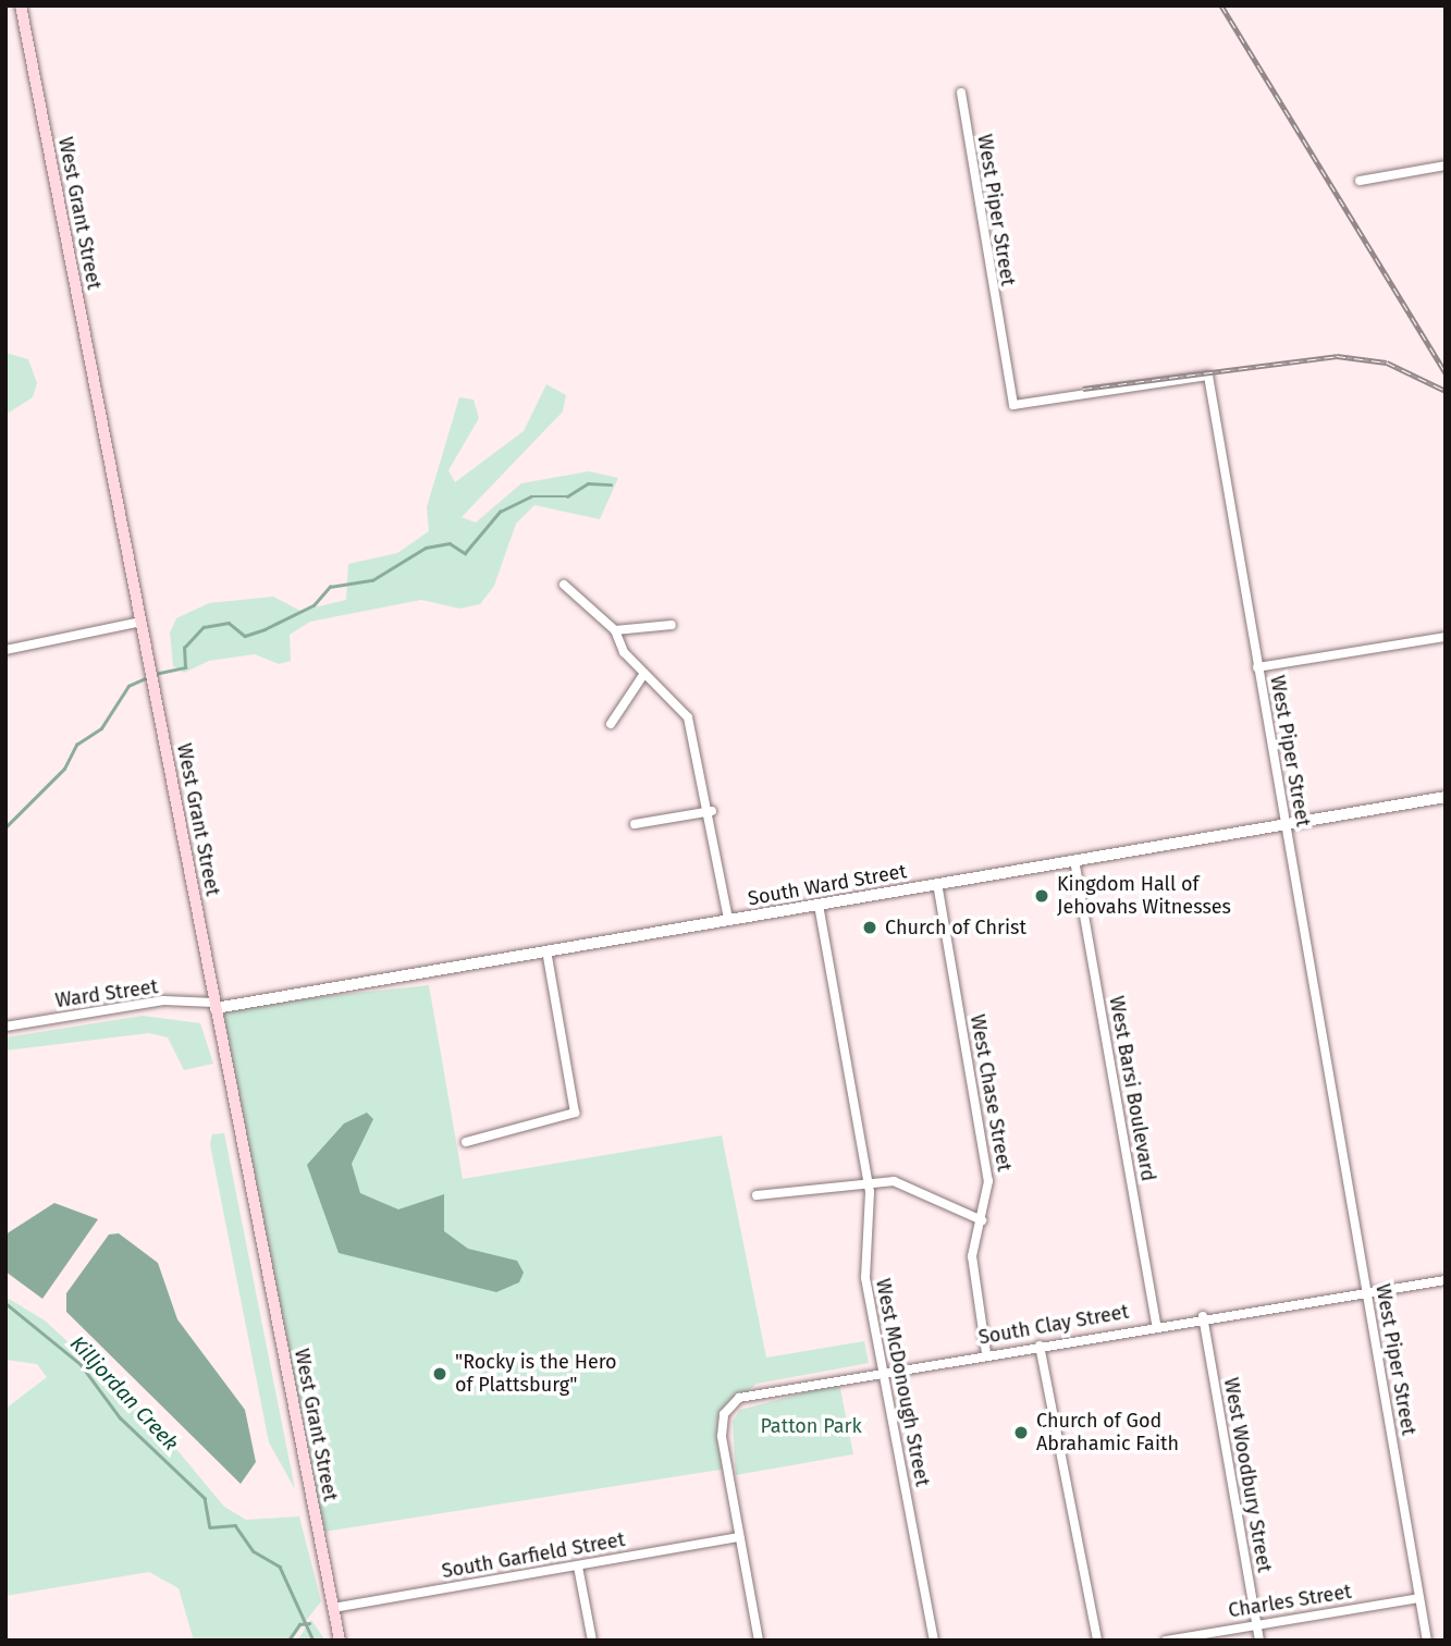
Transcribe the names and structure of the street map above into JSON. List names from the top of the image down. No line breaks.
{"streets":{"main road":["West Grant Street"],"street":["West Piper Street","South Ward Street","Ward Street","West Barsi Boulevard","West Chase Street","South Clay Street","West McDonough Street","West Woodbury Street","South Garfield Street","Charles Street"]},"crossings":[["West Piper Street","South Ward Street"],["West Piper Street","South Clay Street"],["West Piper Street","Charles Street"],["West Grant Street","South Ward Street"],["West Grant Street","Ward Street"],["West Grant Street","South Garfield Street"],["South Ward Street","Ward Street"],["South Ward Street","West Barsi Boulevard"],["South Ward Street","West Chase Street"],["South Ward Street","West McDonough Street"],["West Barsi Boulevard","South Clay Street"],["West Chase Street","South Clay Street"],["South Clay Street","West McDonough Street"],["South Clay Street","West Woodbury Street"],["South Clay Street","South Garfield Street"],["West Woodbury Street","Charles Street"]],"water":["Killjordan Creek"],"parks":["Patton Park"],"places":["Kingdom Hall of Jehovahs Witnesses","Church of Christ","\"Rocky is the Hero of Plattsburg\"","Church of God Abrahamic Faith"]}
